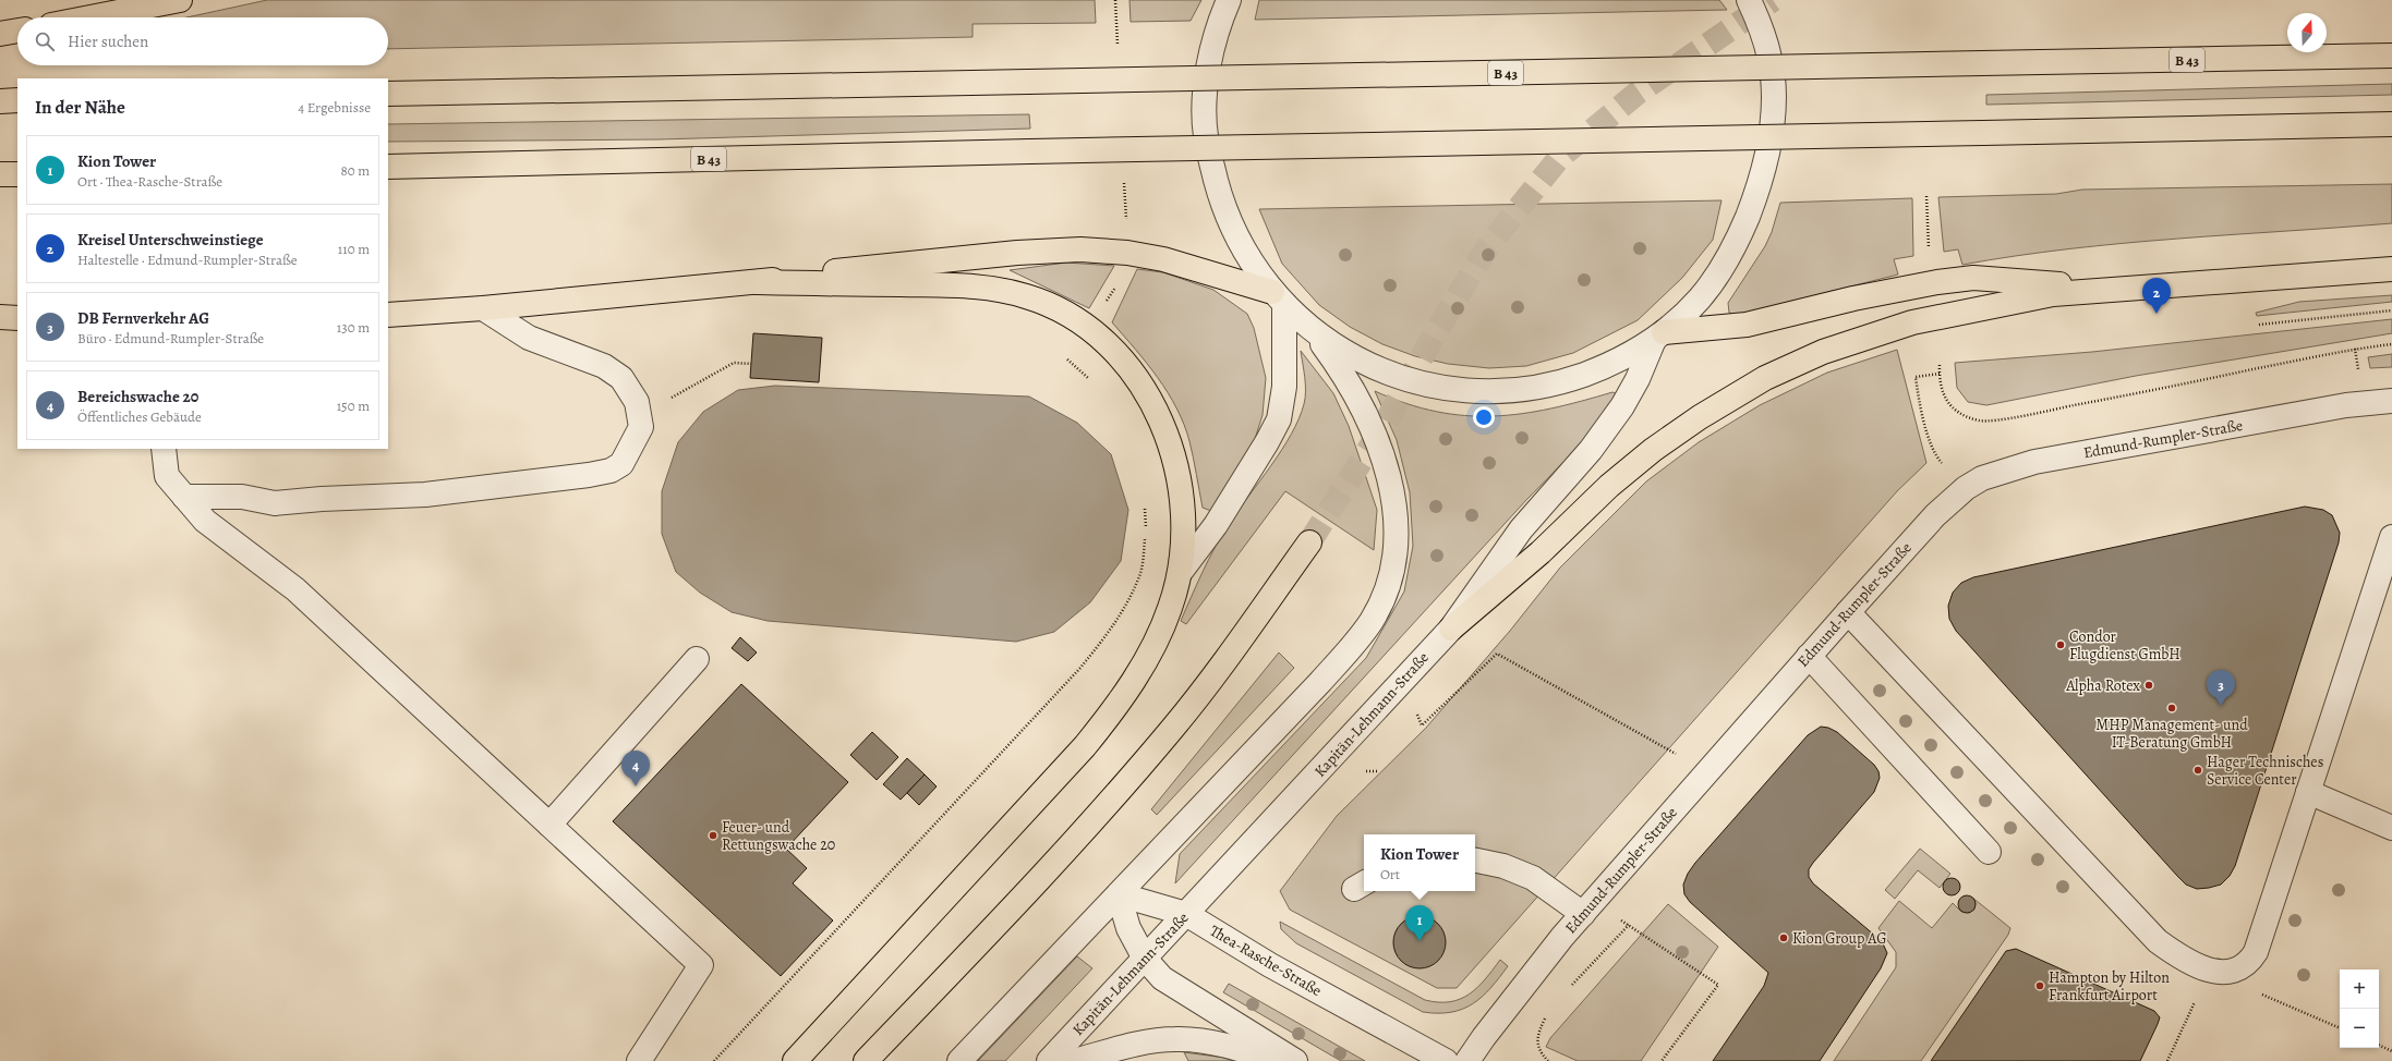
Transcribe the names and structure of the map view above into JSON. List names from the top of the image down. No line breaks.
{"streets":{"highway":["B 43"],"street":["Edmund-Rumpler-Straße","Kapitän-Lehmann-Straße","Thea-Rasche-Straße"]},"crossings":[["Kapitän-Lehmann-Straße","Thea-Rasche-Straße"]],"places":["Condor Flugdienst GmbH","Alpha Rotex","MHP Management- und IT-Beratung GmbH","Hager Technisches Service Center","Feuer- und Rettungswache 20","Kion Group AG","Hampton by Hilton Frankfurt Airport"],"north":"top","page":{"search":"Hier suchen","heading":["In der Nähe","4 Ergebnisse"],"list":[{"mark":"1","name":"Kion Tower","note":"Ort · Thea-Rasche-Straße","value":"80 m"},{"mark":"2","name":"Kreisel Unterschweinstiege","note":"Haltestelle · Edmund-Rumpler-Straße","value":"110 m"},{"mark":"3","name":"DB Fernverkehr AG","note":"Büro · Edmund-Rumpler-Straße","value":"130 m"},{"mark":"4","name":"Bereichswache 20","note":"Öffentliches Gebäude","value":"150 m"}],"pins":["2","3","4","1"],"popup":["Kion Tower","Ort"],"map_buttons":["+","−"]}}
